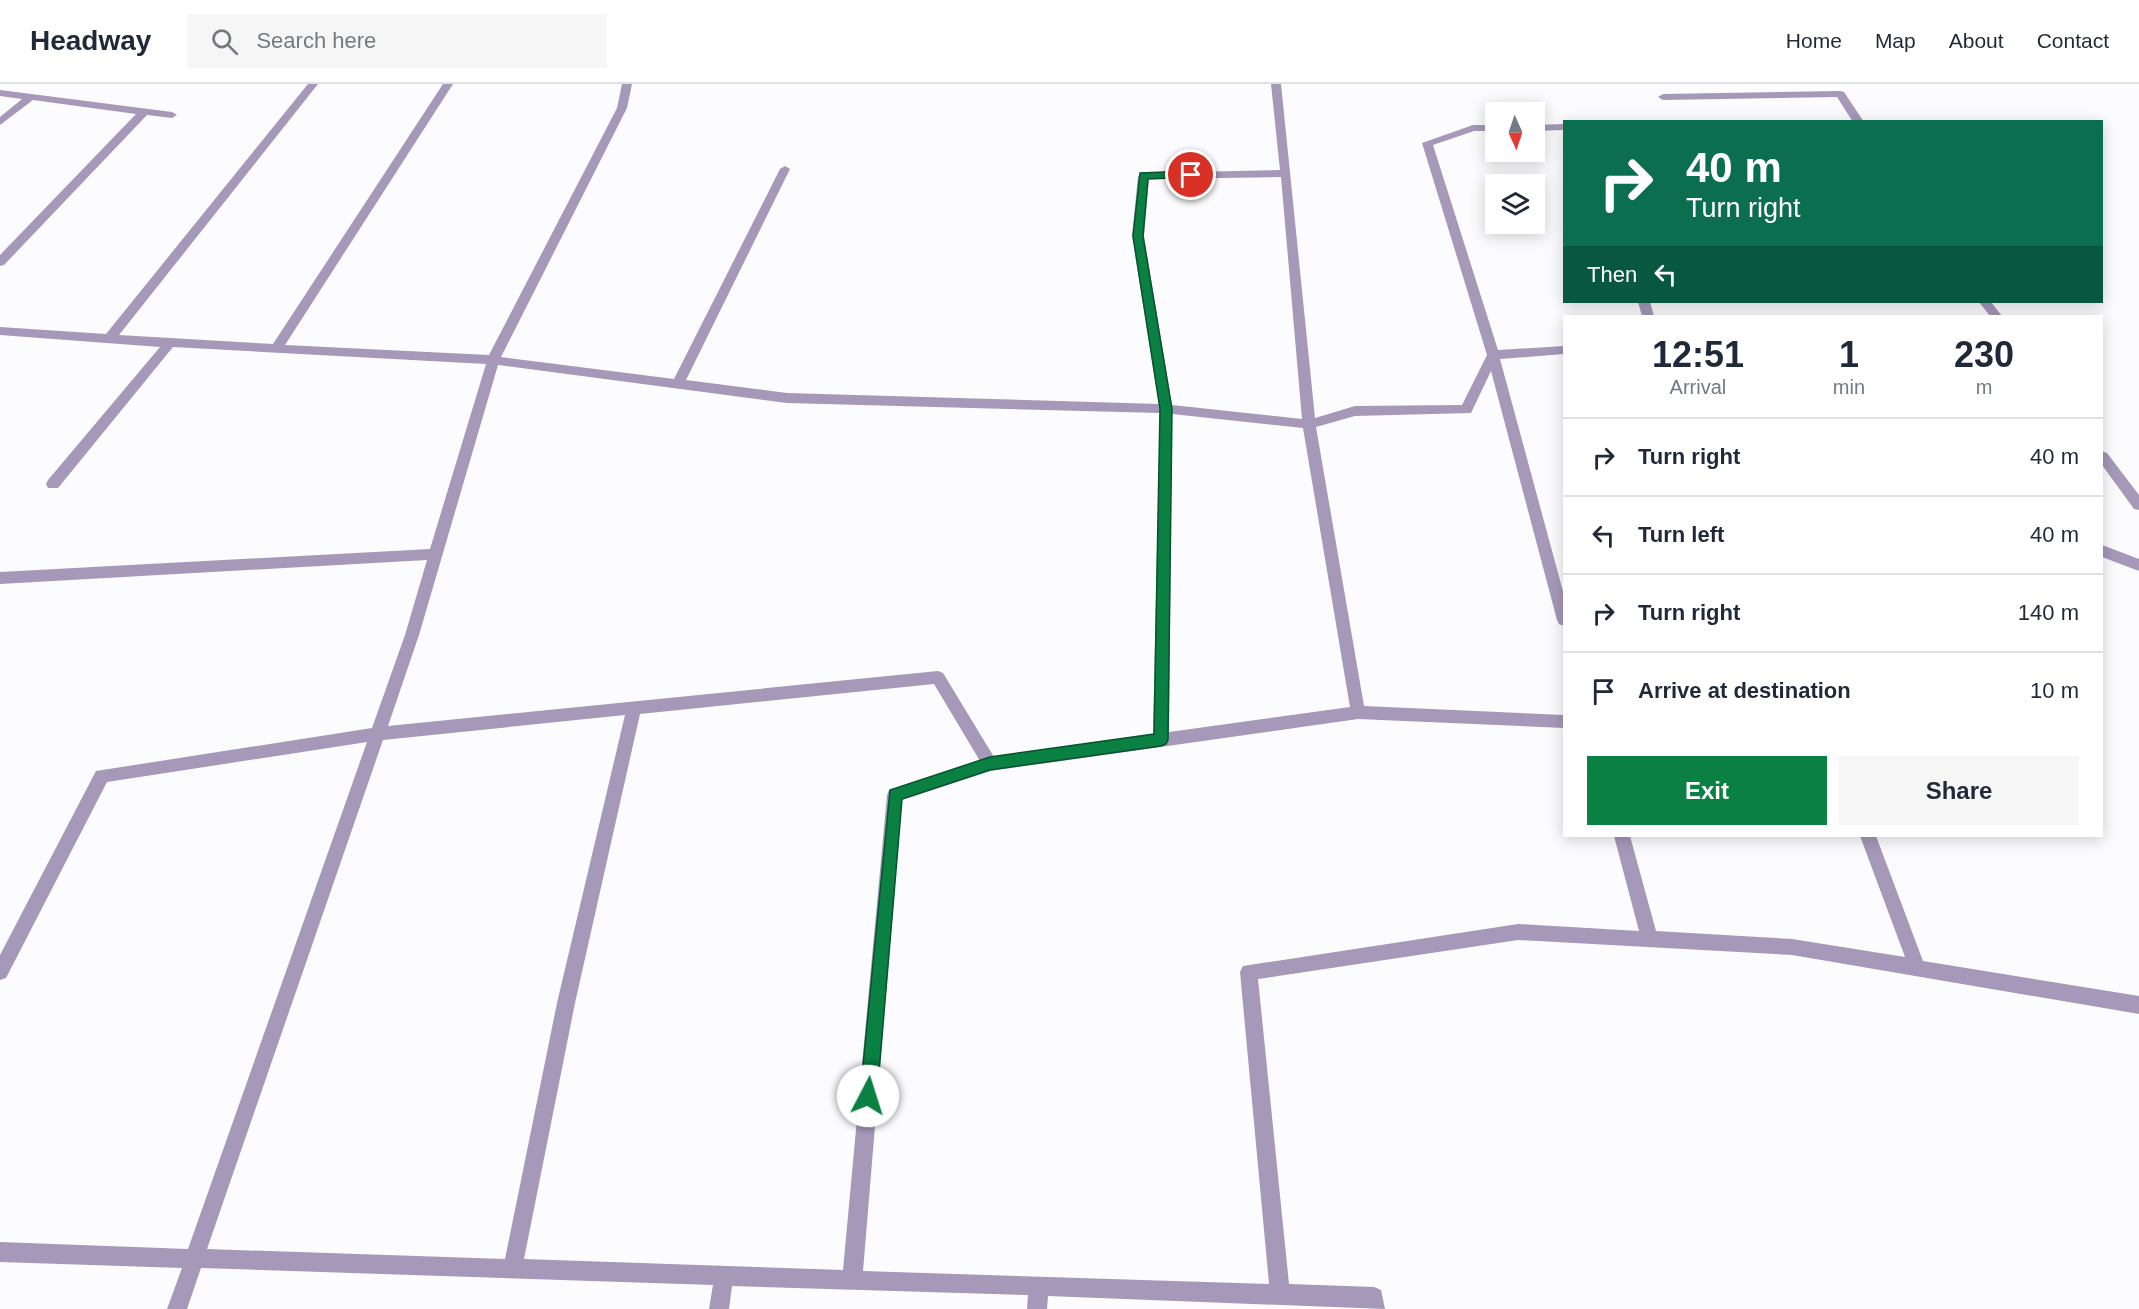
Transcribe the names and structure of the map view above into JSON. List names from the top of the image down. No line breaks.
{"north":"bottom","page":{"header":"Headway","search":"Search here","nav":["Home","Map","About","Contact"],"turn":["40 m","Turn right"],"then":"Then","eta":["12:51","Arrival","1","min","230","m"],"list":[{"name":"Turn right","value":"40 m"},{"name":"Turn left","value":"40 m"},{"name":"Turn right","value":"140 m"},{"name":"Arrive at destination","value":"10 m"}],"buttons":["Exit","Share"]}}
